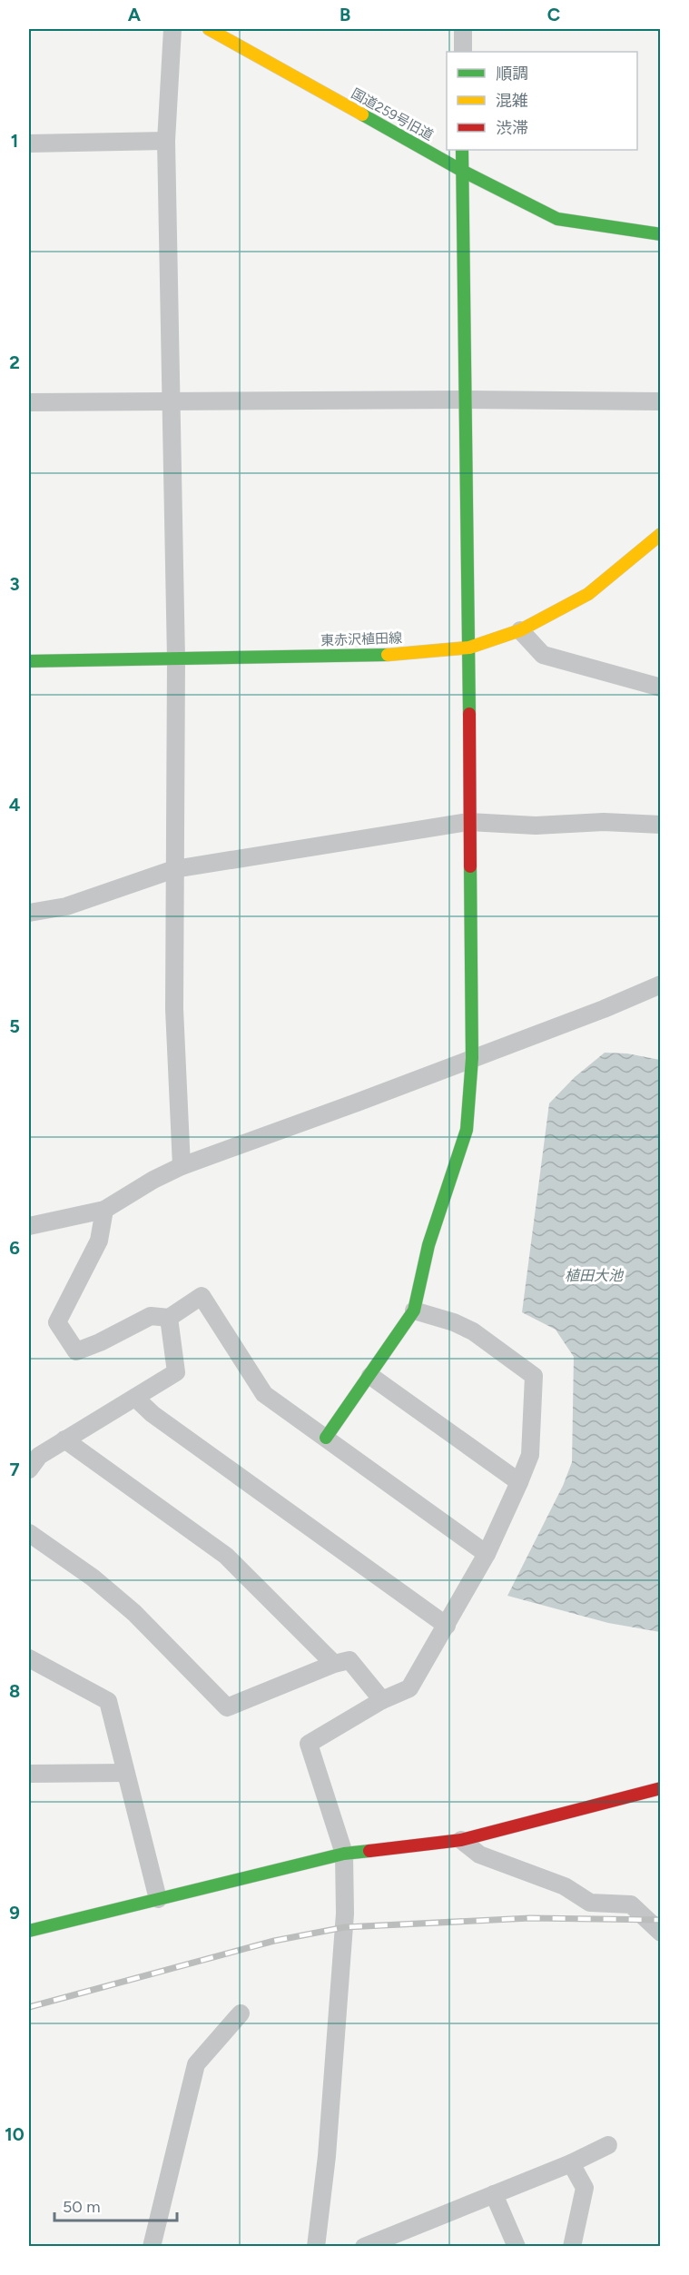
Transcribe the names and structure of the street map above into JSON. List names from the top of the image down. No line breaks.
{"streets":{"street":["国道259号旧道","東赤沢植田線"]},"water":["植田大池"],"legend":["順調","混雑","渋滞"],"scale_bar":"50 m","grid":{"columns":["A","B","C"],"rows":["1","2","3","4","5","6","7","8","9","10"]}}
